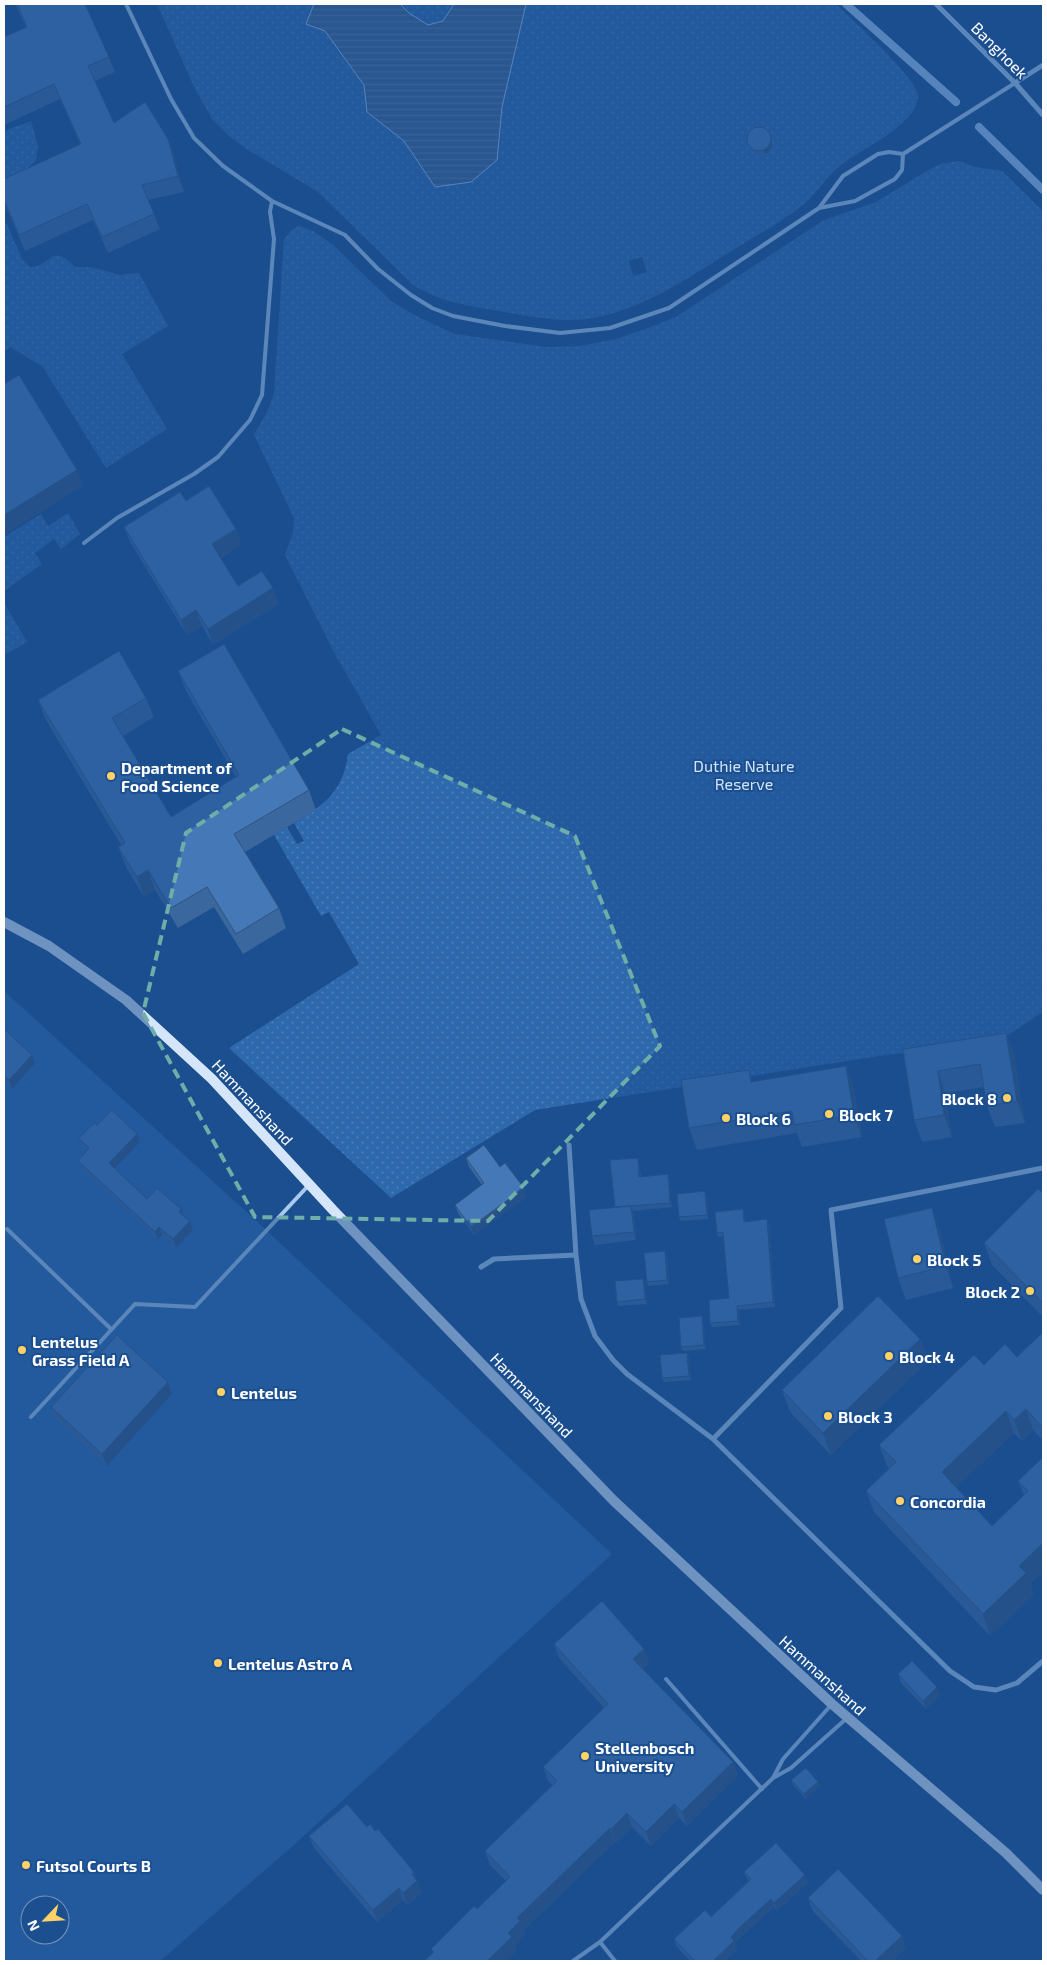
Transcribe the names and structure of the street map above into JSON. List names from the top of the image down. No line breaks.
{"streets":{"street":["Banghoek","Hammanshand"]},"parks":["Duthie Nature Reserve"],"places":["Department of Food Science","Block 8","Block 7","Block 6","Block 5","Block 2","Lentelus Grass Field A","Block 4","Lentelus","Block 3","Concordia","Lentelus Astro A","Stellenbosch University","Futsol Courts B"],"north":"bottom left"}
